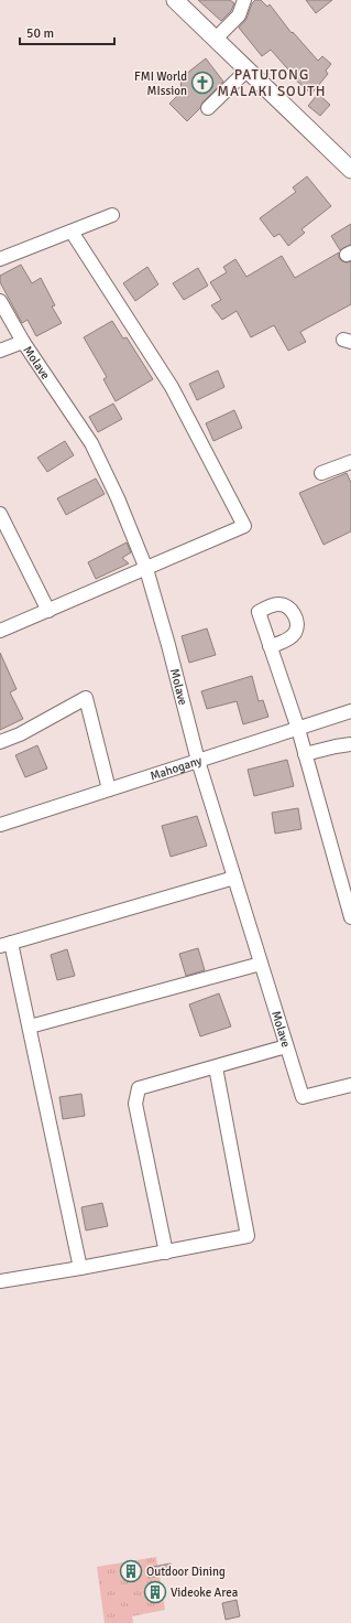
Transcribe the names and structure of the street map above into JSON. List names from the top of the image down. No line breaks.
{"streets":{"street":["Molave","Mahogany"]},"crossings":[["Molave","Mahogany"]],"districts":["PATUTONG MALAKI SOUTH"],"places":{"church":["FMI World MIssion"],"building":["Outdoor Dining","Videoke Area"]},"scale_bar":"50 m"}
